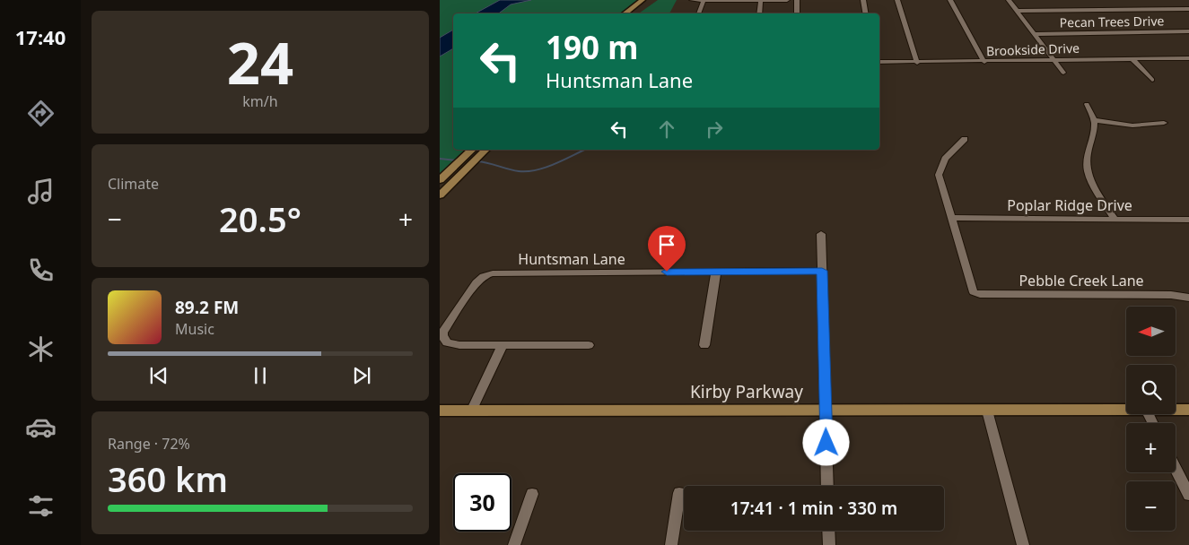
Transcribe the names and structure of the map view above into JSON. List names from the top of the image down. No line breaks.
{"streets":{"main road":["Kirby Parkway"],"street":["Pecan Trees Drive","Brookside Drive","Poplar Ridge Drive","Huntsman Lane","Pebble Creek Lane"]},"crossings":[["Poplar Ridge Drive","Pebble Creek Lane"]],"north":"left","page":{"tabs":"17:40","tile":[["24","km/h"],"Climate",["Range · 72%","360 km"]],"turn":["190 m","Huntsman Lane"],"heat":["−","20.5°","+"],"song":["89.2 FM","Music"],"map_buttons":["+","−"],"limit":"30","trip":"17:41 · 1 min · 330 m"}}
